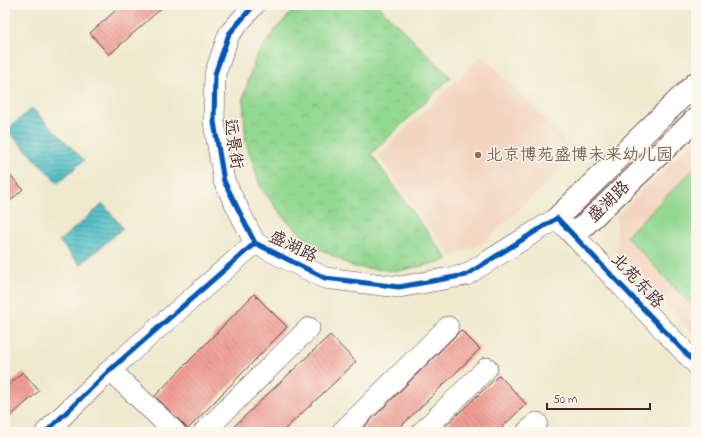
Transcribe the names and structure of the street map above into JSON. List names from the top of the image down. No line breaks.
{"streets":{"main road":["盛湖路"],"street":["远景街","北苑东路"]},"crossings":[["远景街","盛湖路"],["盛湖路","北苑东路"]],"places":["北京博苑盛博未来幼儿园"],"scale_bar":"50 m"}
